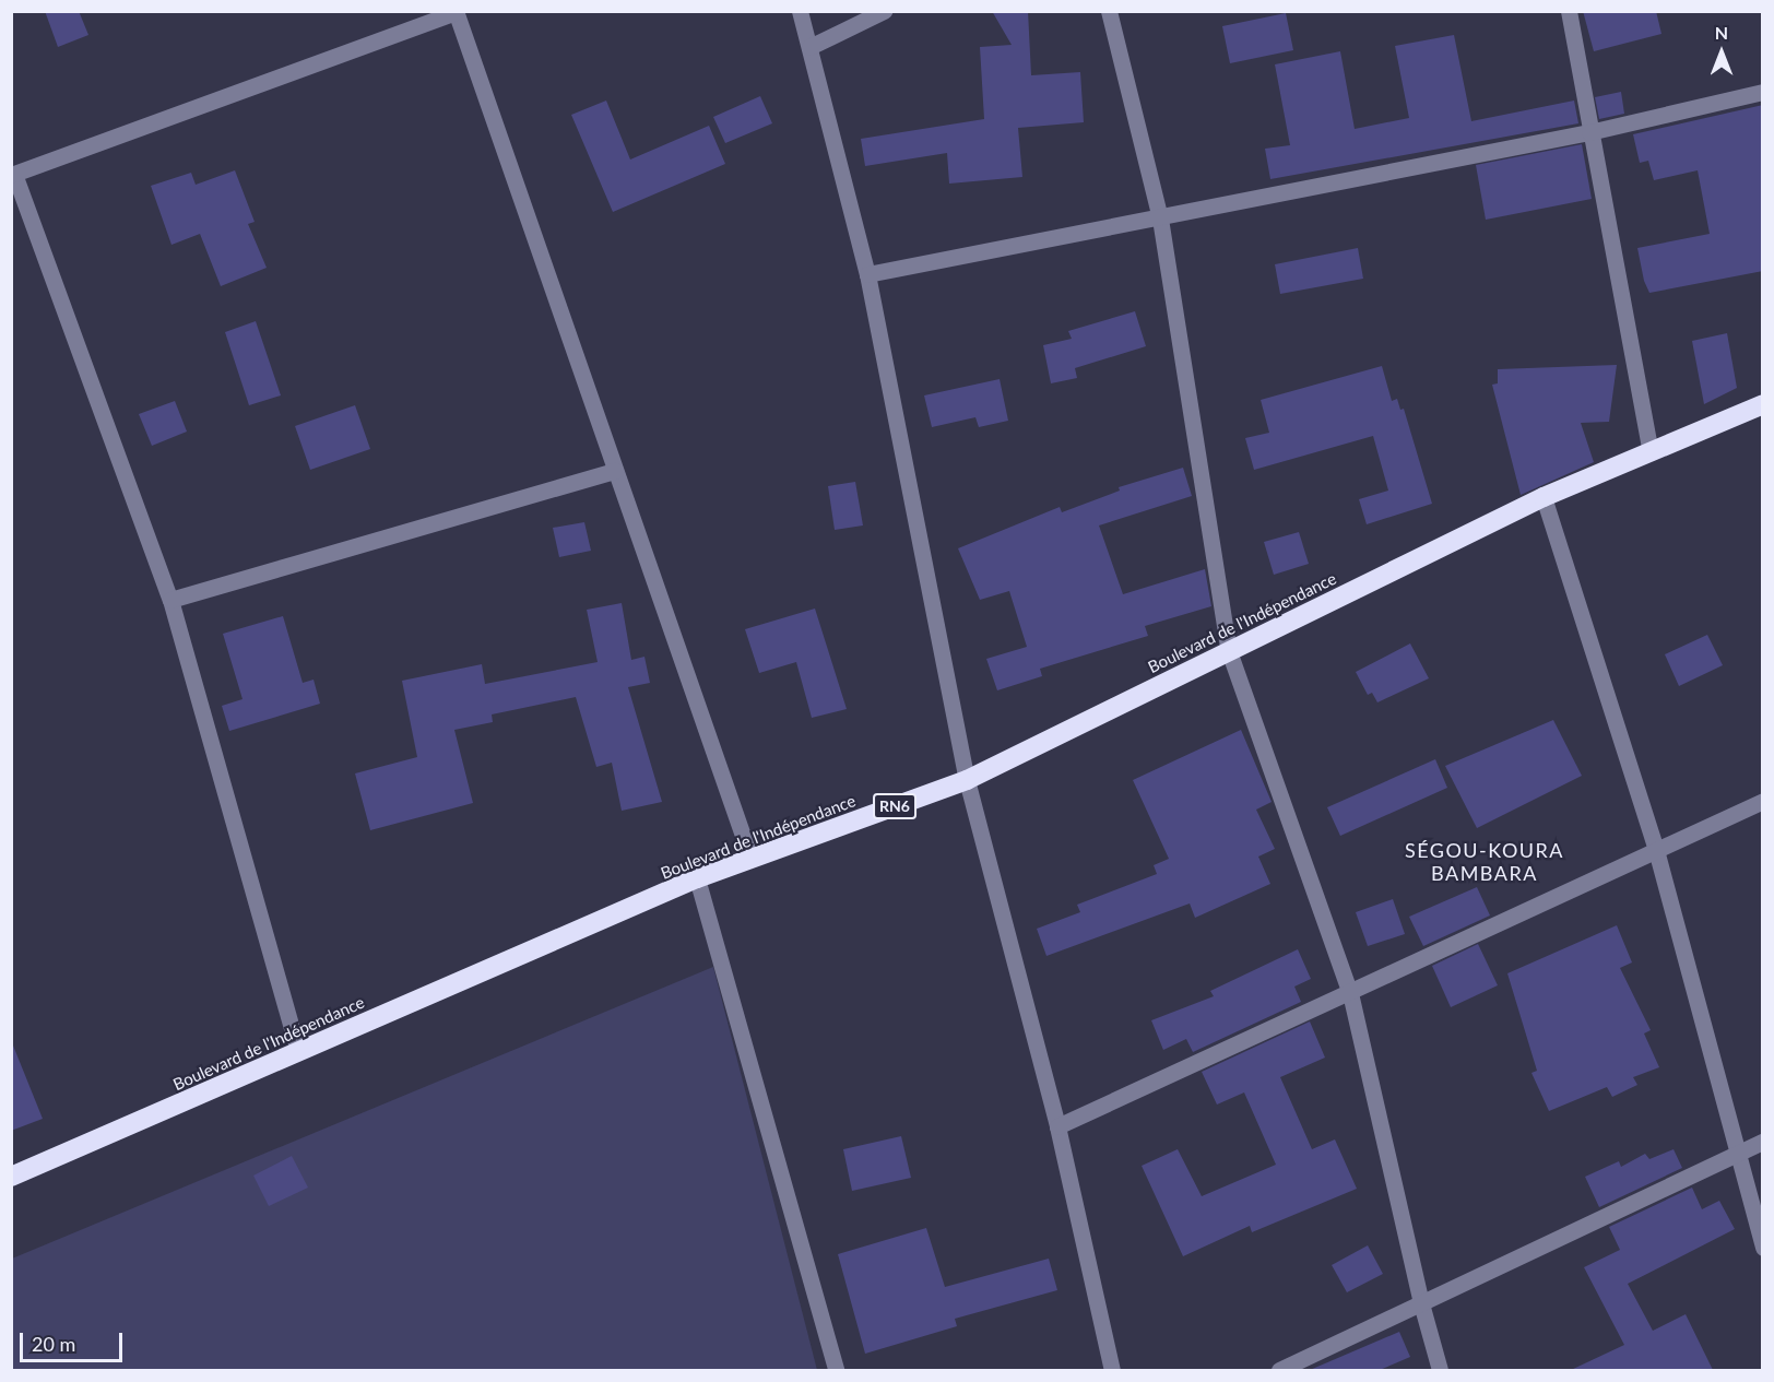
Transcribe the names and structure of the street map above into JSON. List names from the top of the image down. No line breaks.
{"streets":{"highway":["Boulevard de l'Indépendance","RN6"]},"districts":["SÉGOU-KOURA BAMBARA"],"scale_bar":"20 m","north":"top"}
